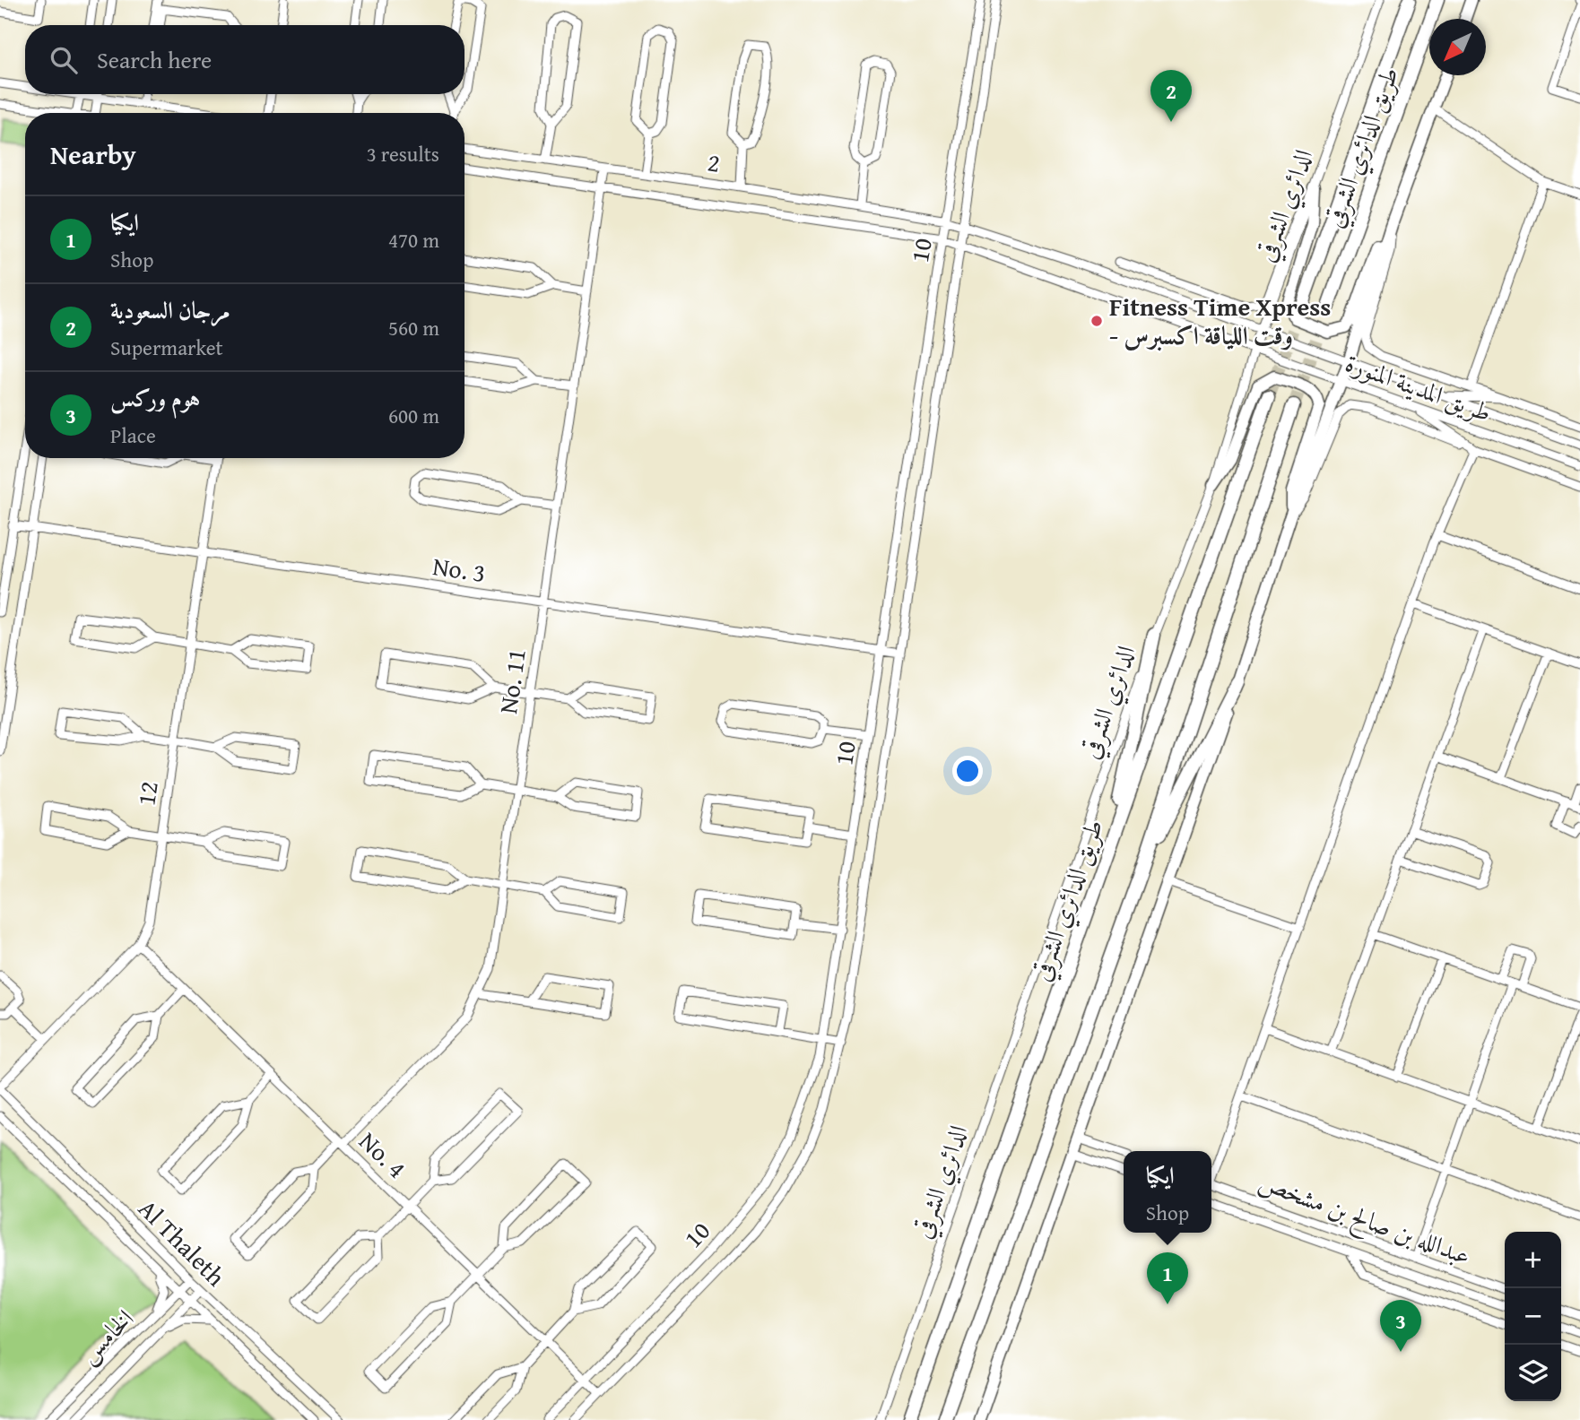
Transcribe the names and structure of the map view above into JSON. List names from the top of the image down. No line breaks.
{"streets":{"highway":["طريق الدائري الشرقي"],"street":["2","الدائري الشرقي","10","طريق المدينة المنورة","No. 3","No. 11","12","No. 4","عبدالله بن صالح بن مشخص","Al Thaleth","الخامس"]},"crossings":[["2","10"],["2","طريق المدينة المنورة"],["2","No. 11"],["الدائري الشرقي","طريق المدينة المنورة"],["10","طريق المدينة المنورة"],["10","No. 3"],["10","No. 4"],["No. 3","No. 11"],["No. 3","12"],["No. 11","No. 4"],["12","No. 4"],["12","Al Thaleth"],["Al Thaleth","الخامس"]],"places":["Fitness Time Xpress - وقت اللياقة اكسبرس"],"north":"bottom left","page":{"search":"Search here","pins":["2","1","3"],"heading":["Nearby","3 results"],"list":[{"mark":"1","name":"ايكيا","note":"Shop","value":"470 m"},{"mark":"2","name":"مرجان السعودية","note":"Supermarket","value":"560 m"},{"mark":"3","name":"هوم وركس","note":"Place","value":"600 m"}],"popup":["ايكيا","Shop"],"map_buttons":["+","−"]}}
